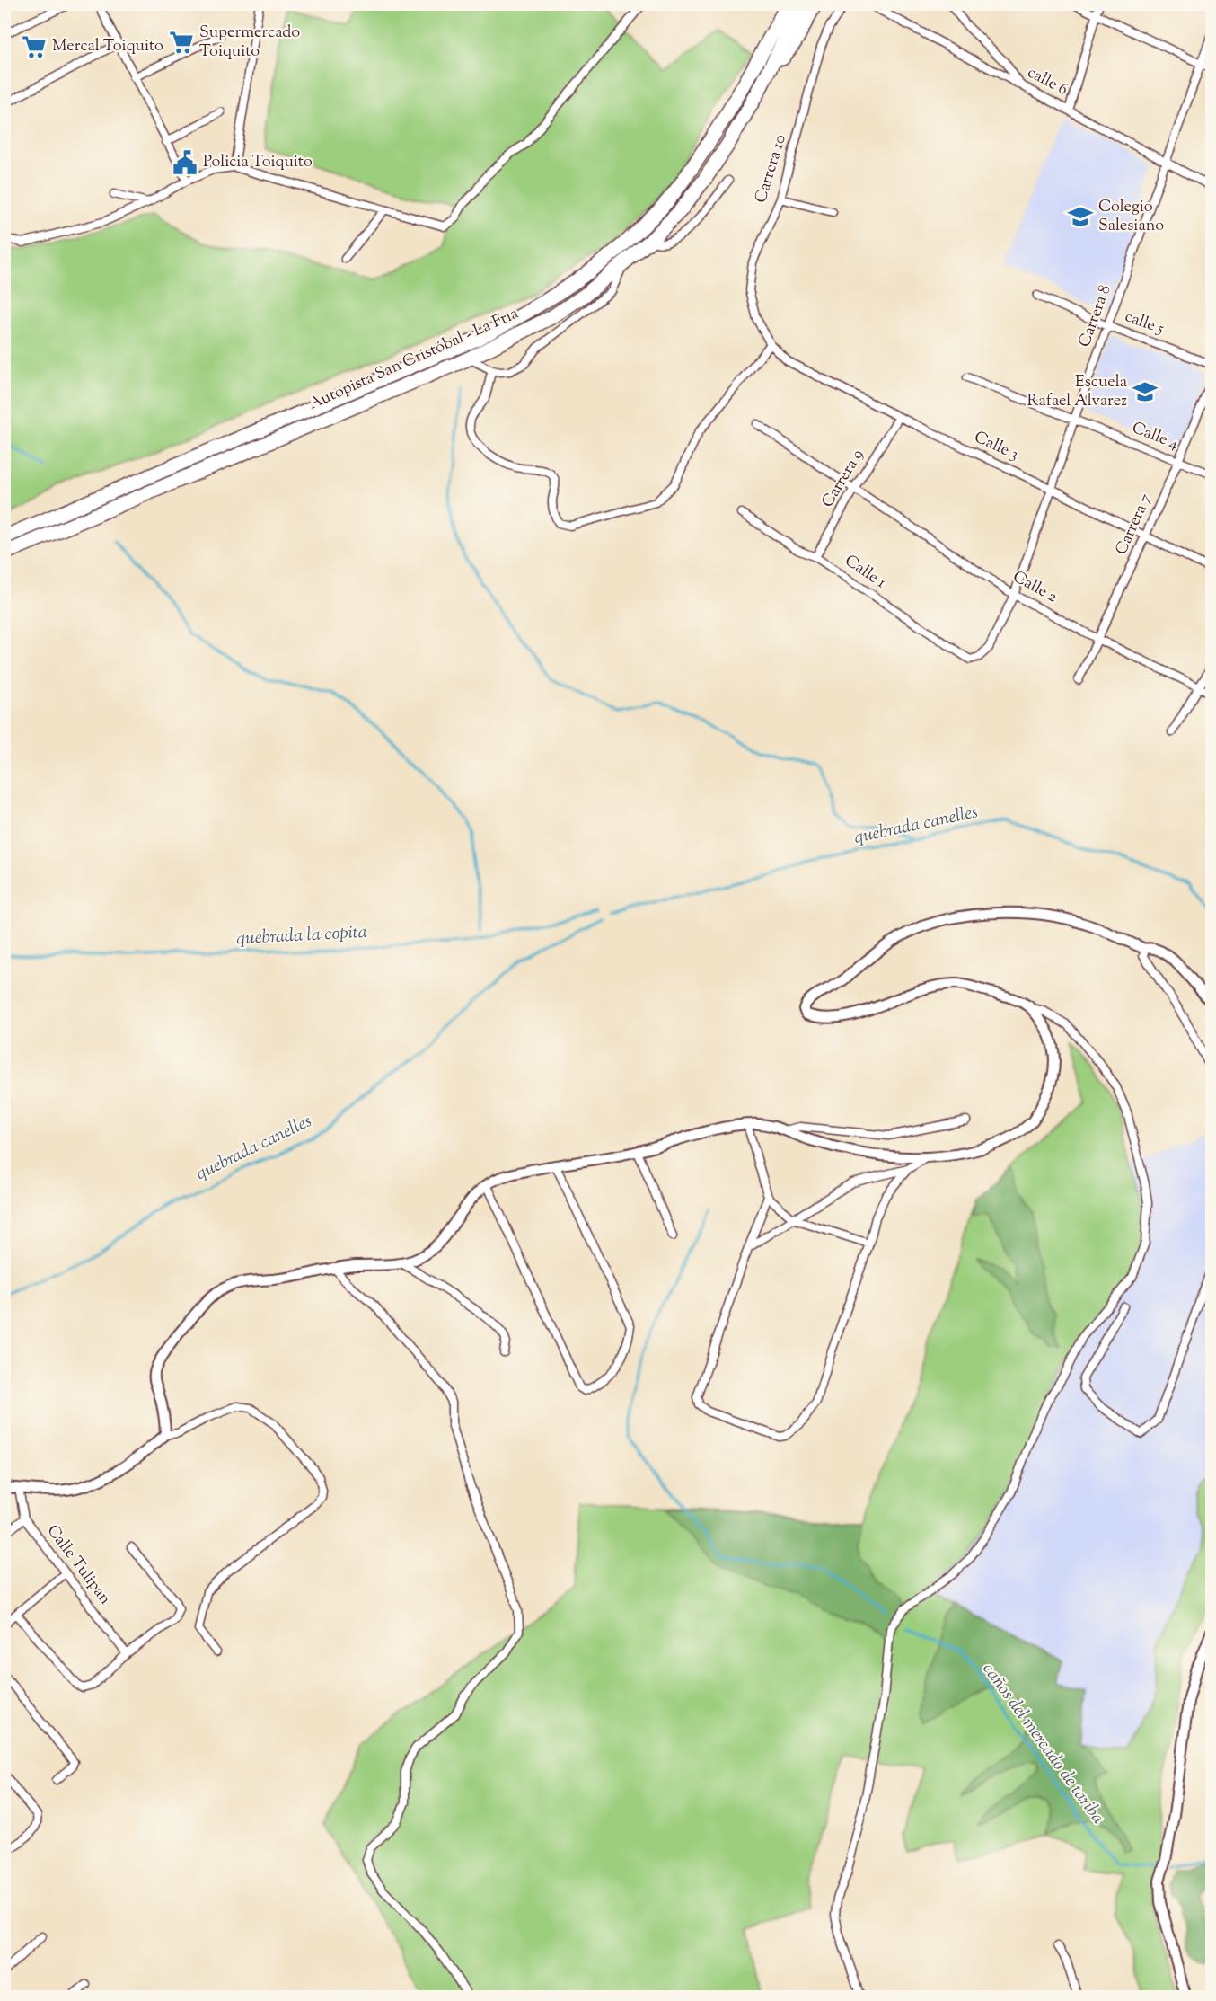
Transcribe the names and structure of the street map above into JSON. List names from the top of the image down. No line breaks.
{"streets":{"highway":["Autopista San Cristóbal - La Fría"],"street":["calle 6","Carrera 10","Carrera 8","calle 5","Calle 4","Calle 3","Carrera 9","Carrera 7","Calle 1","Calle 2","Calle Tulipan"]},"crossings":[["calle 6","Carrera 8"],["Carrera 10","Calle 3"],["Carrera 8","calle 5"],["Carrera 8","Calle 4"],["Carrera 8","Calle 3"],["Carrera 8","Calle 1"],["Carrera 8","Calle 2"],["Calle 4","Carrera 7"],["Calle 3","Carrera 9"],["Calle 3","Carrera 7"],["Carrera 9","Calle 1"],["Carrera 9","Calle 2"],["Carrera 7","Calle 2"]],"water":["quebrada canelles","quebrada la copita","caños del mercado de tariba"],"places":{"supermarket":["Supermercado Toiquito","Mercal Toiquito"],"public building":["Policia Toiquito"],"school or university":["Colegio Salesiano","Escuela Rafael Alvarez"]}}
